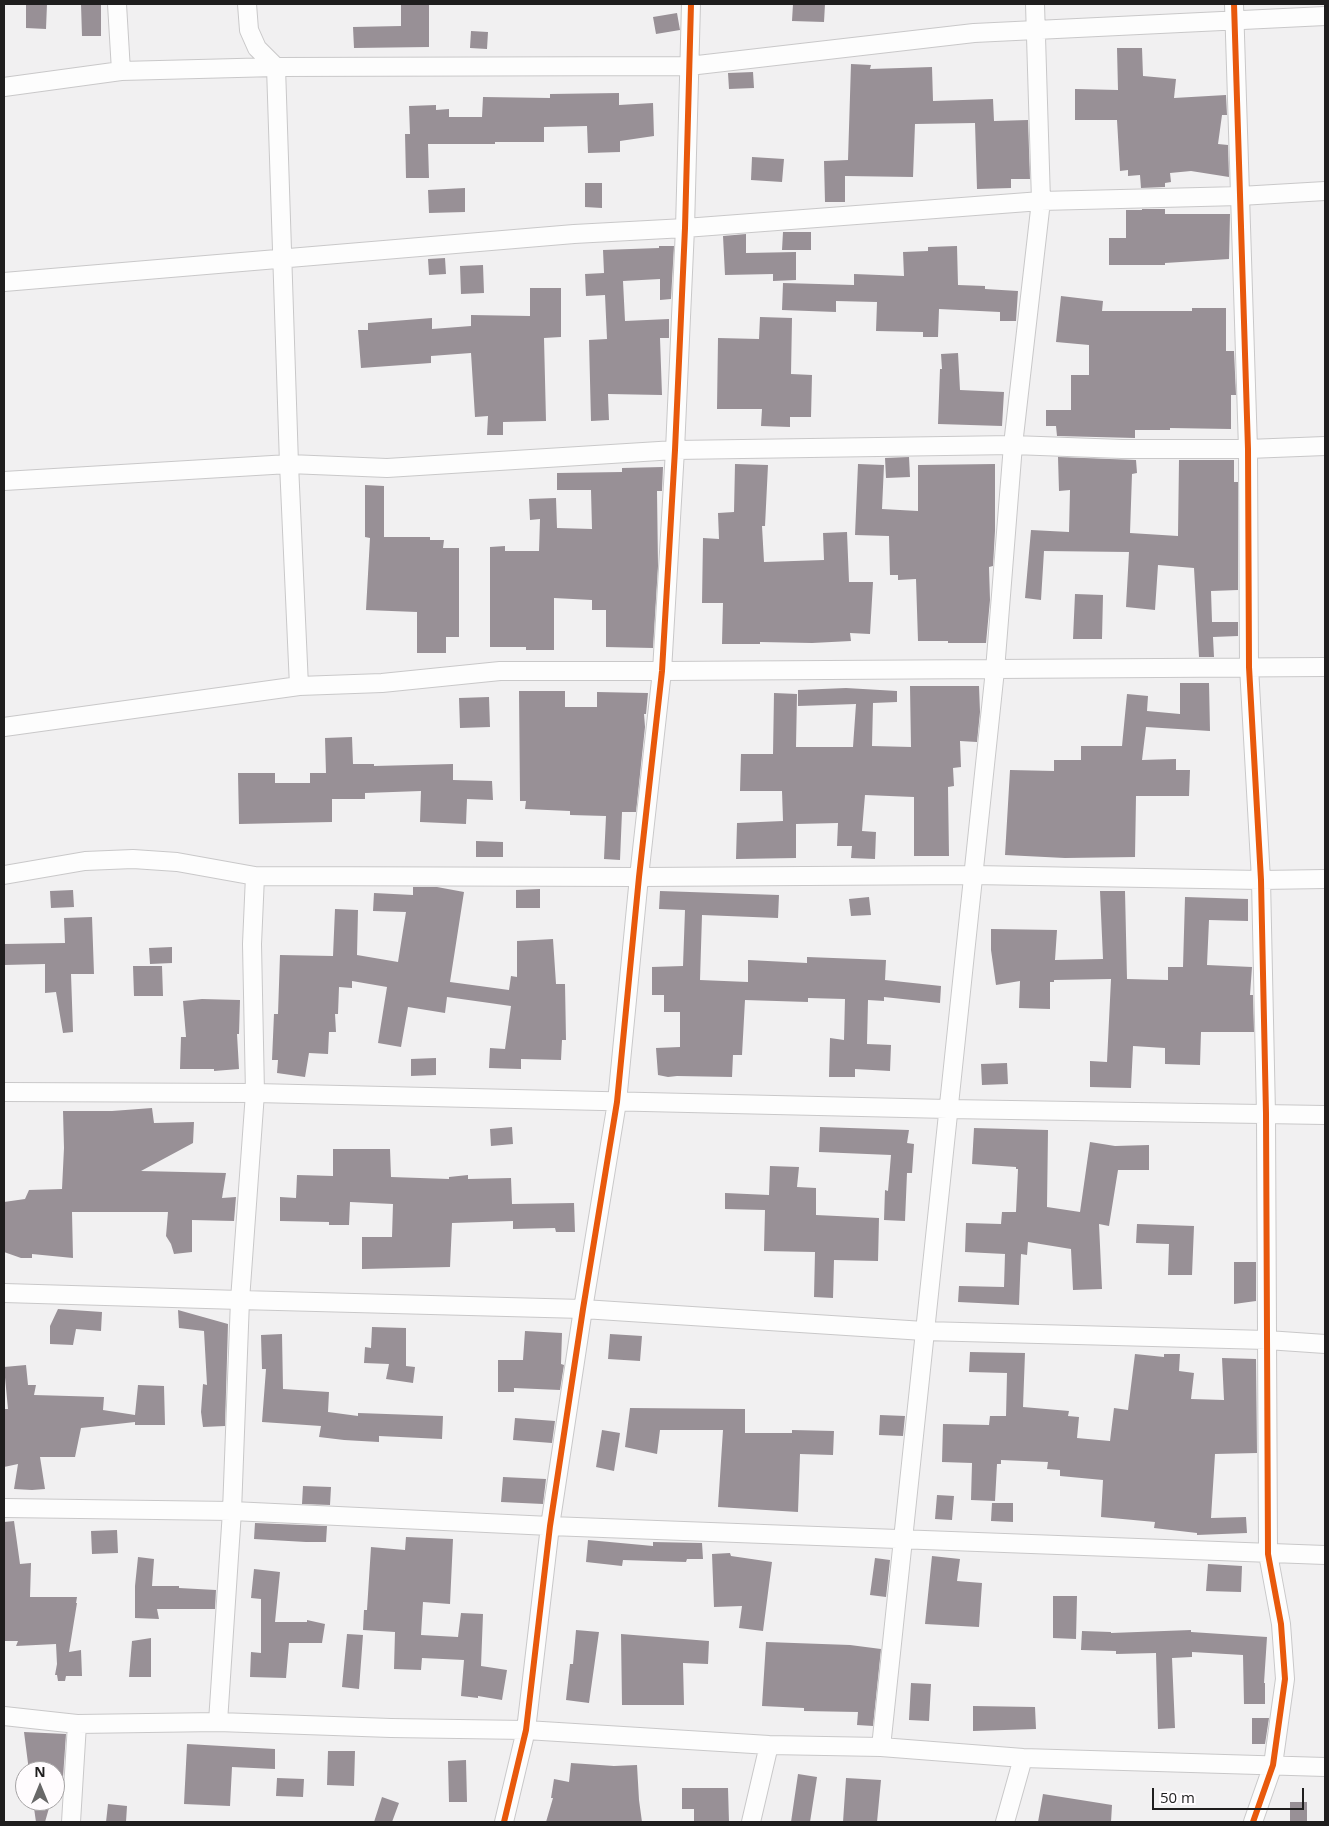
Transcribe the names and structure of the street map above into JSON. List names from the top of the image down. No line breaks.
{"scale_bar":"50 m","north":"top"}
